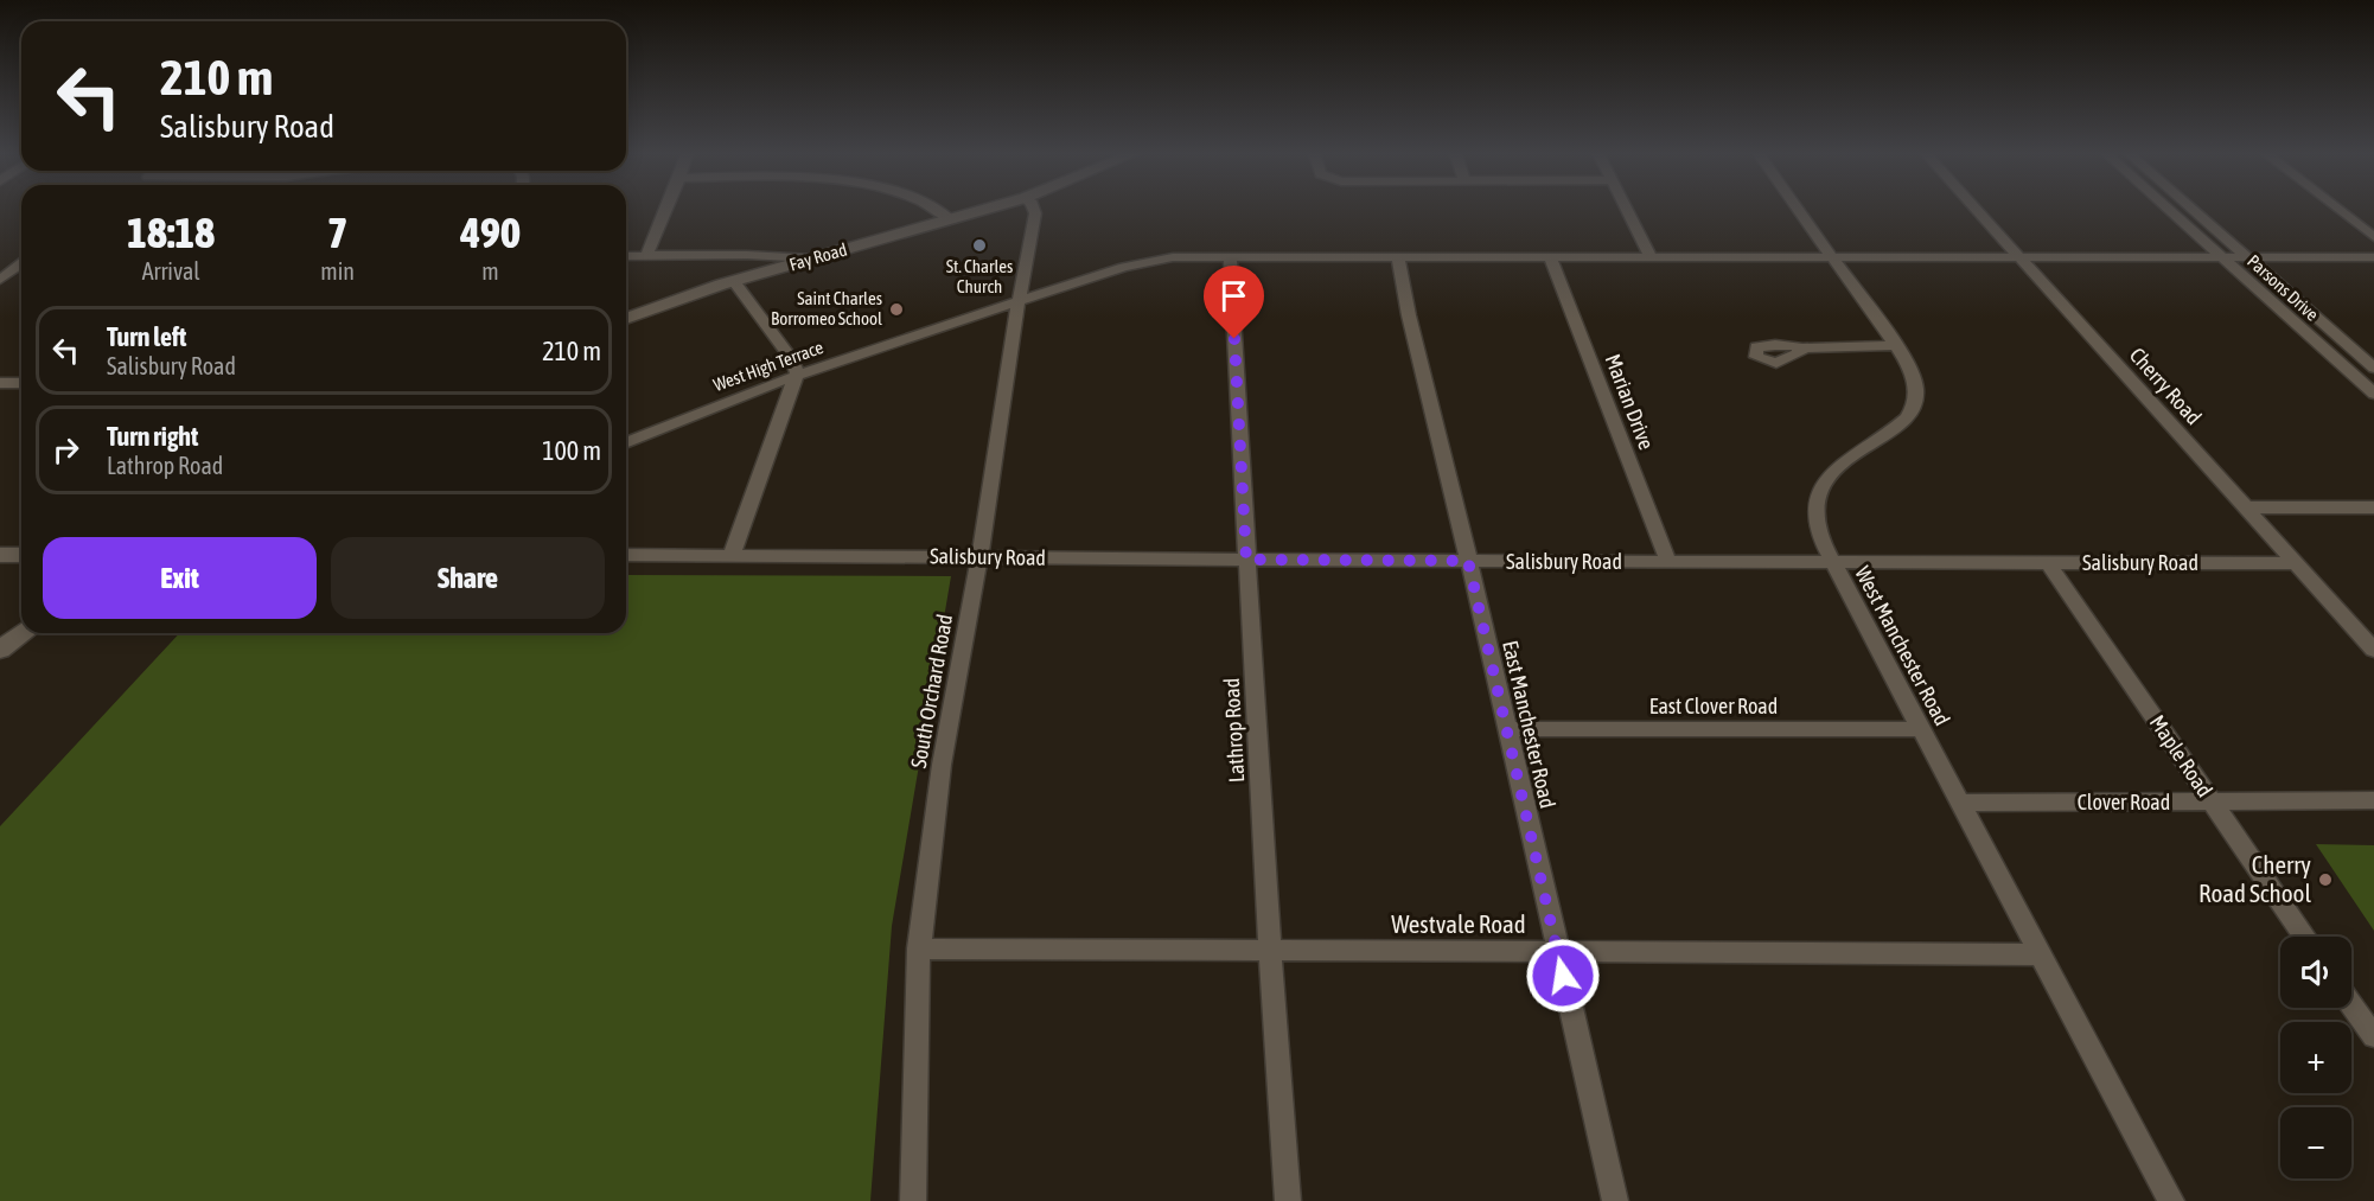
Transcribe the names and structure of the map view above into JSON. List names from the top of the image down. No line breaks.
{"streets":{"street":["Fay Road","Parsons Drive","West High Terrace","Cherry Road","Marian Drive","Salisbury Road","West Manchester Road","South Orchard Road","East Clover Road","East Manchester Road","Lathrop Road","Maple Road","Clover Road","Westvale Road"]},"crossings":[["Parsons Drive","West High Terrace"],["West High Terrace","Cherry Road"],["West High Terrace","Marian Drive"],["West High Terrace","West Manchester Road"],["West High Terrace","South Orchard Road"],["West High Terrace","East Manchester Road"],["West High Terrace","Lathrop Road"],["Cherry Road","Salisbury Road"],["Marian Drive","Salisbury Road"],["Salisbury Road","West Manchester Road"],["Salisbury Road","South Orchard Road"],["Salisbury Road","East Manchester Road"],["Salisbury Road","Lathrop Road"],["Salisbury Road","Maple Road"],["West Manchester Road","East Clover Road"],["West Manchester Road","Clover Road"],["West Manchester Road","Westvale Road"],["South Orchard Road","Westvale Road"],["East Clover Road","East Manchester Road"],["East Manchester Road","Westvale Road"],["Lathrop Road","Westvale Road"],["Maple Road","Clover Road"]],"places":["St. Charles Church","Saint Charles Borromeo School","Cherry Road School"],"page":{"turn":["210 m","Salisbury Road"],"eta":["18:18","Arrival","7","min","490","m"],"list":[{"name":"Turn left","note":"Salisbury Road","value":"210 m"},{"name":"Turn right","note":"Lathrop Road","value":"100 m"}],"buttons":["Exit","Share"],"map_buttons":["+","−"]}}
